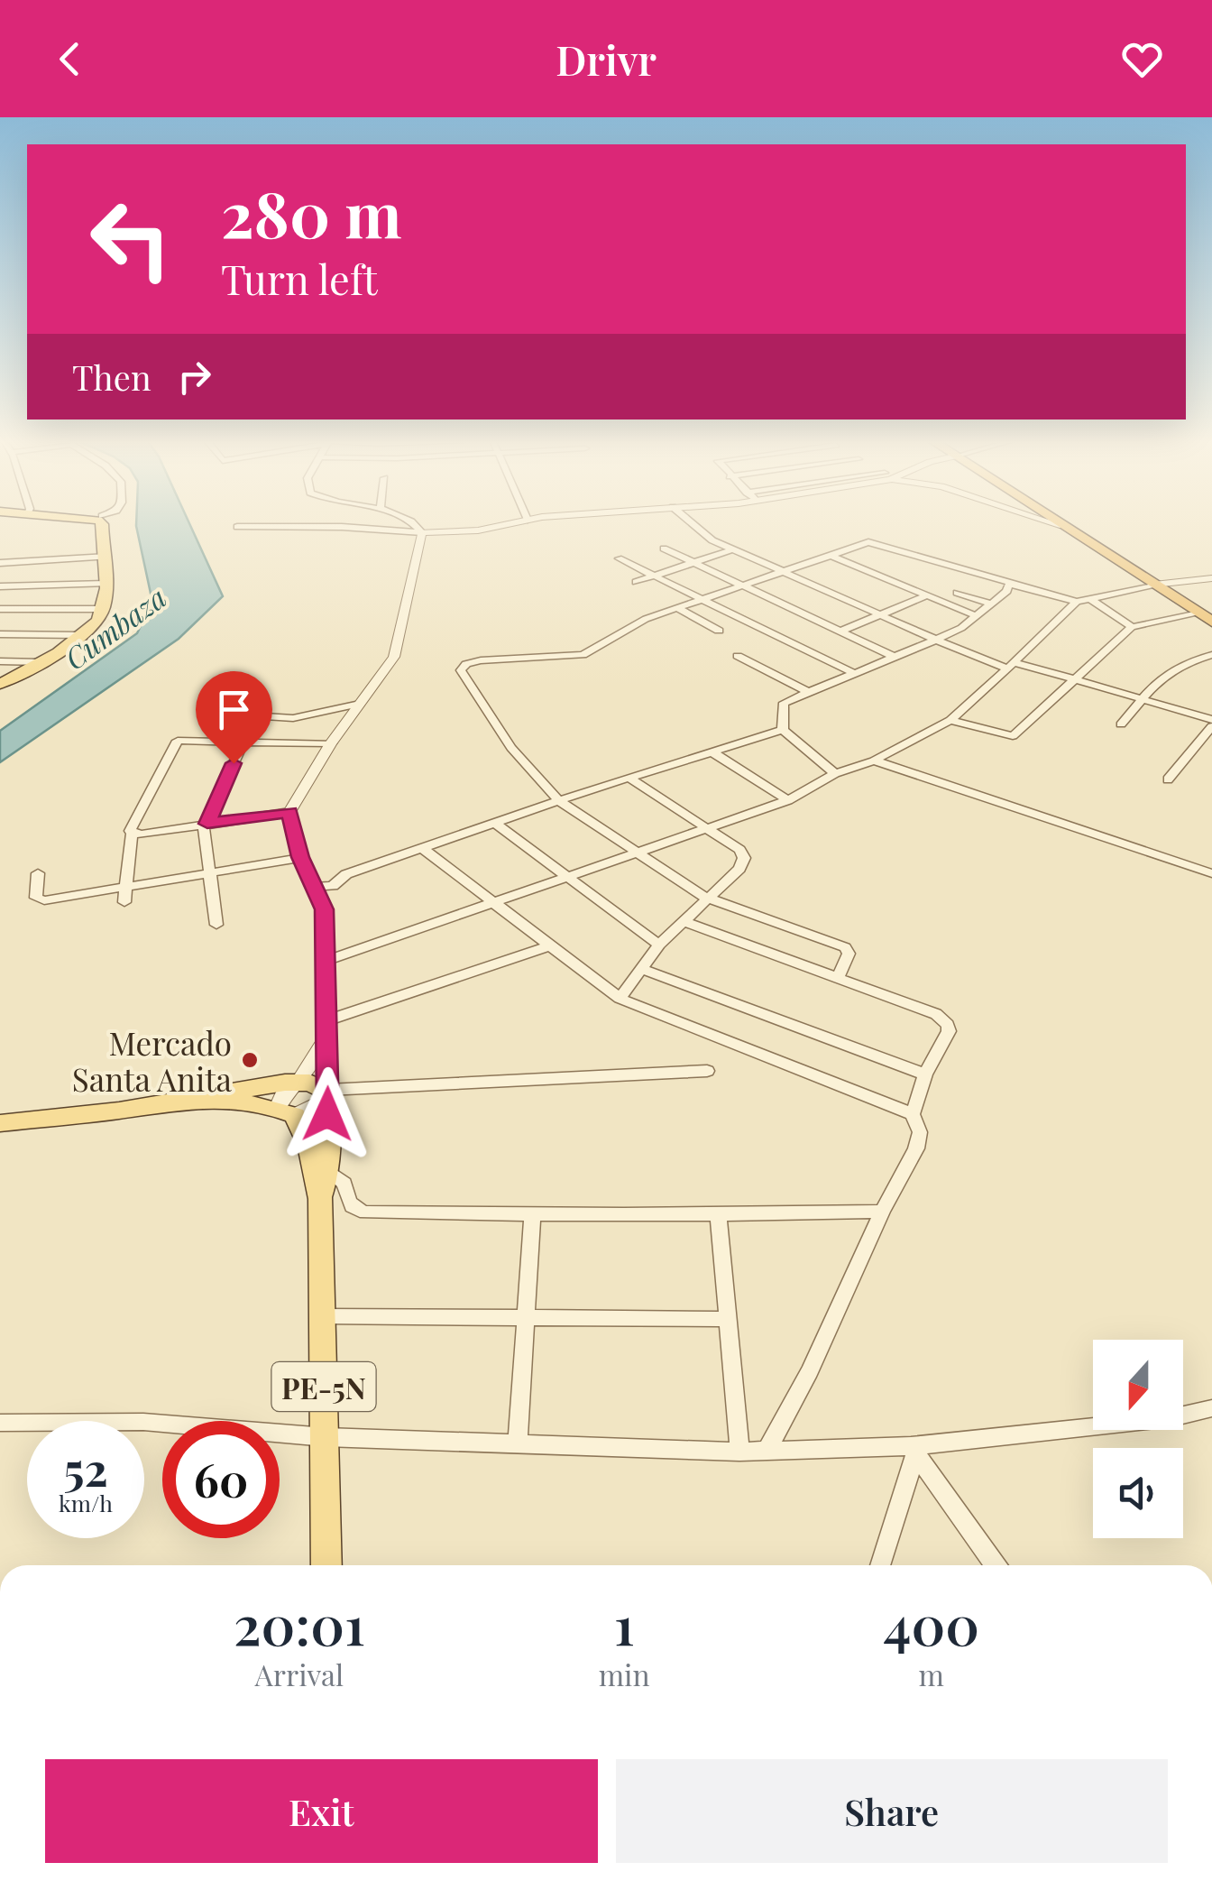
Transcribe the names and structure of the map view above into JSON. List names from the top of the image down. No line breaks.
{"streets":{"main road":["PE-5N"]},"water":["Cumbaza"],"places":["Mercado Santa Anita"],"north":"bottom","page":{"header":"Drivr","turn":["280 m","Turn left"],"then":"Then","speed":"52 km/h","limit":"60","eta":["20:01","Arrival","1","min","400","m"],"buttons":["Exit","Share"]}}
